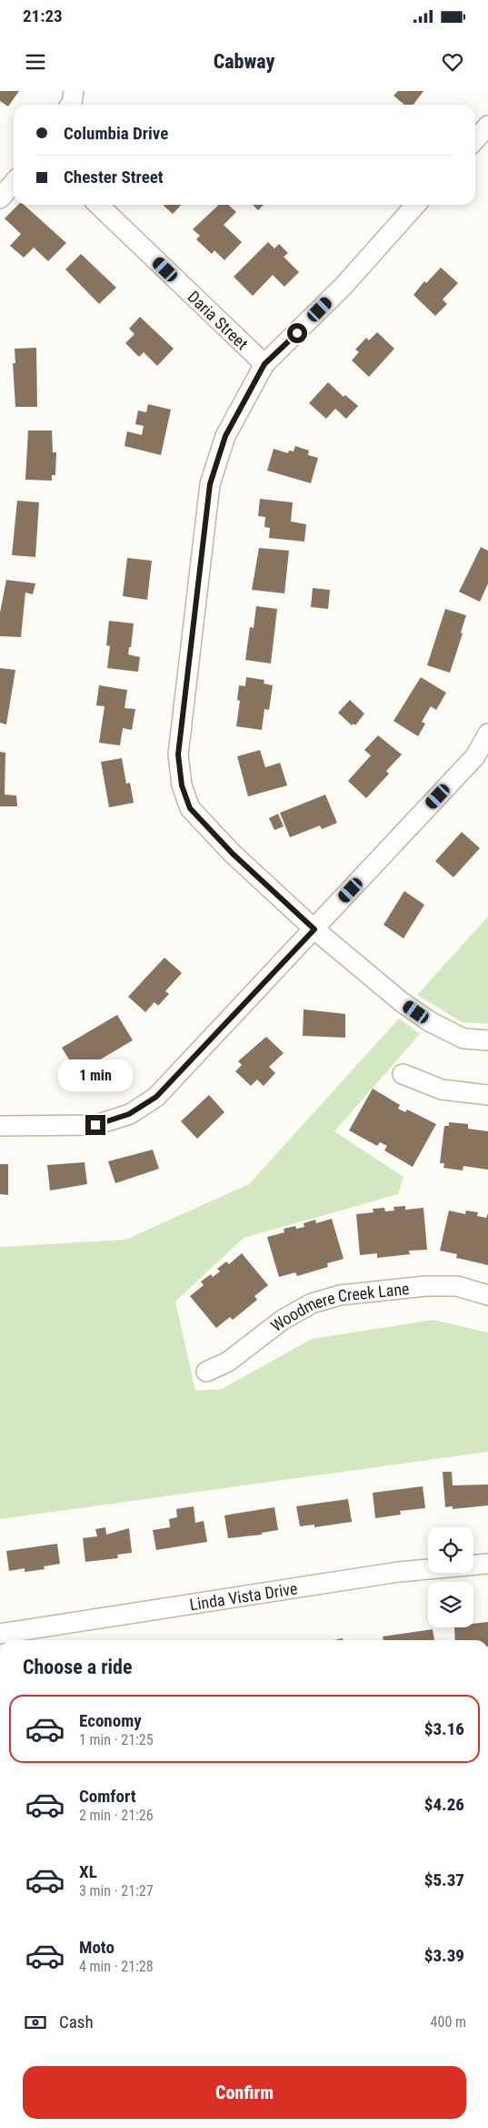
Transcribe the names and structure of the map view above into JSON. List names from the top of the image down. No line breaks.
{"streets":{"street":["Daria Street","Woodmere Creek Lane","Linda Vista Drive"]},"page":{"status":"21:23","header":"Cabway","banner":["Columbia Drive","Chester Street"],"bubble":"1 min","heading":"Choose a ride","list":[{"name":"Economy","note":"1 min · 21:25","value":"$3.16"},{"name":"Comfort","note":"2 min · 21:26","value":"$4.26"},{"name":"XL","note":"3 min · 21:27","value":"$5.37"},{"name":"Moto","note":"4 min · 21:28","value":"$3.39"}],"pay":["Cash","400 m"],"buttons":"Confirm"}}
